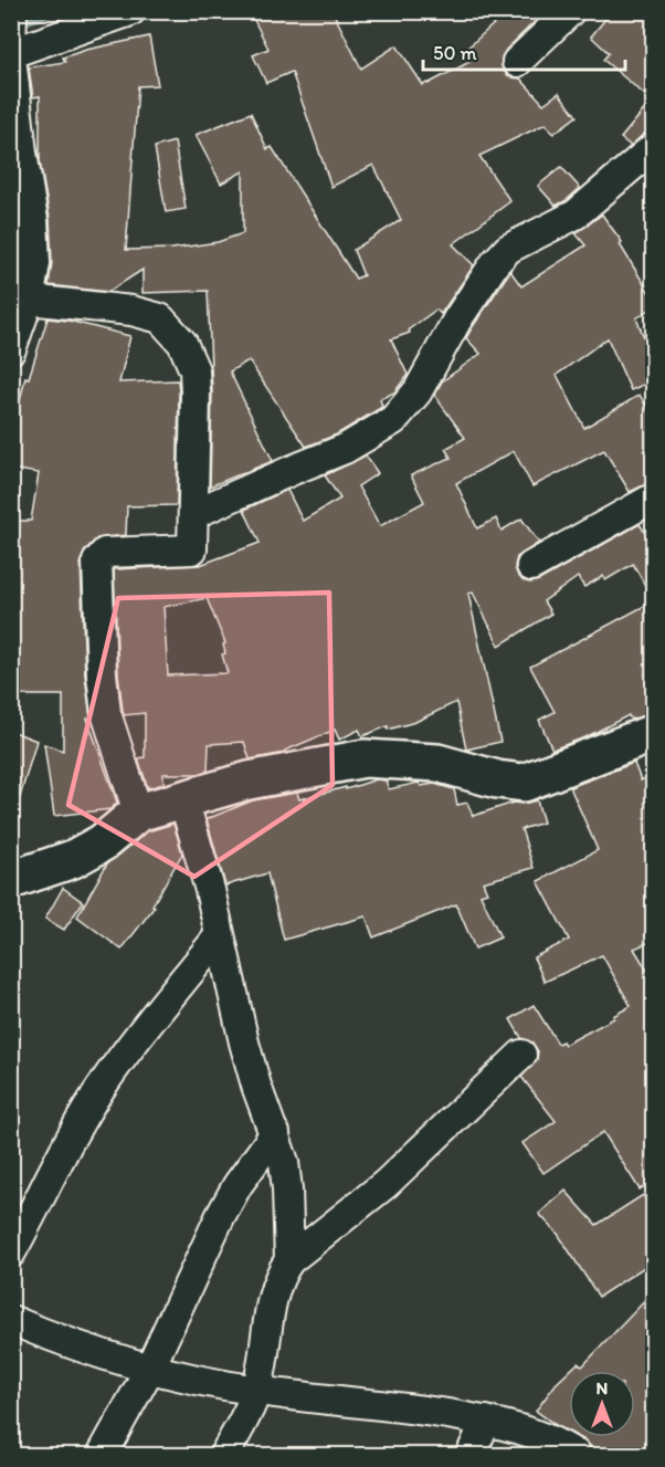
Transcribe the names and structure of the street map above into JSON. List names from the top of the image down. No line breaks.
{"scale_bar":"50 m","north":"top"}
